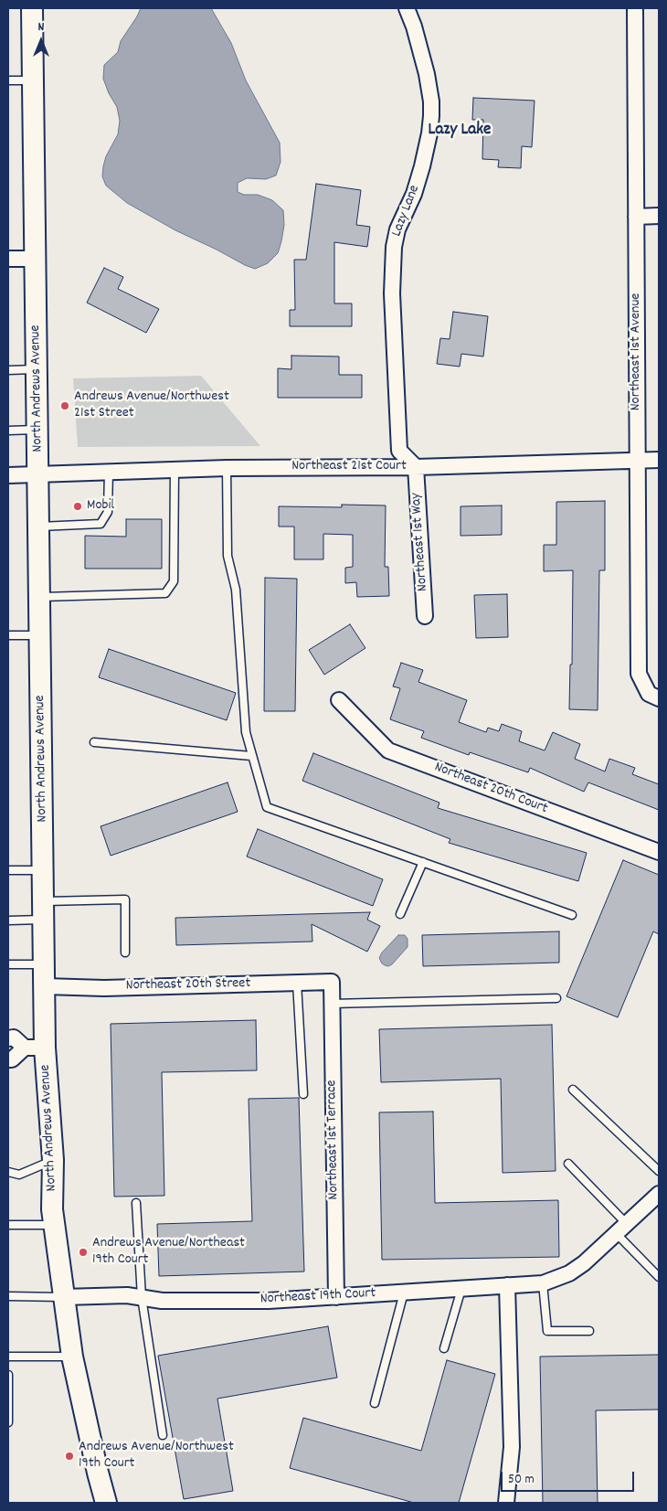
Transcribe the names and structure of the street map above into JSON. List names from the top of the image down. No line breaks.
{"streets":{"main road":["North Andrews Avenue"],"street":["Lazy Lane","Northeast 1st Avenue","Northeast 21st Court","Northeast 1st Way","Northeast 20th Court","Northeast 20th Street","Northeast 1st Terrace","Northeast 19th Court"]},"crossings":[["Lazy Lane","Northeast 21st Court"],["Lazy Lane","Northeast 1st Way"],["Northeast 1st Avenue","Northeast 21st Court"],["North Andrews Avenue","Northeast 21st Court"],["North Andrews Avenue","Northeast 20th Street"],["North Andrews Avenue","Northeast 19th Court"],["Northeast 21st Court","Northeast 1st Way"],["Northeast 20th Street","Northeast 1st Terrace"],["Northeast 1st Terrace","Northeast 19th Court"]],"districts":["Lazy Lake"],"places":["Andrews Avenue/Northwest 21st Street","Mobil","Andrews Avenue/Northeast 19th Court","Andrews Avenue/Northwest 19th Court"],"scale_bar":"50 m","north":"top"}
